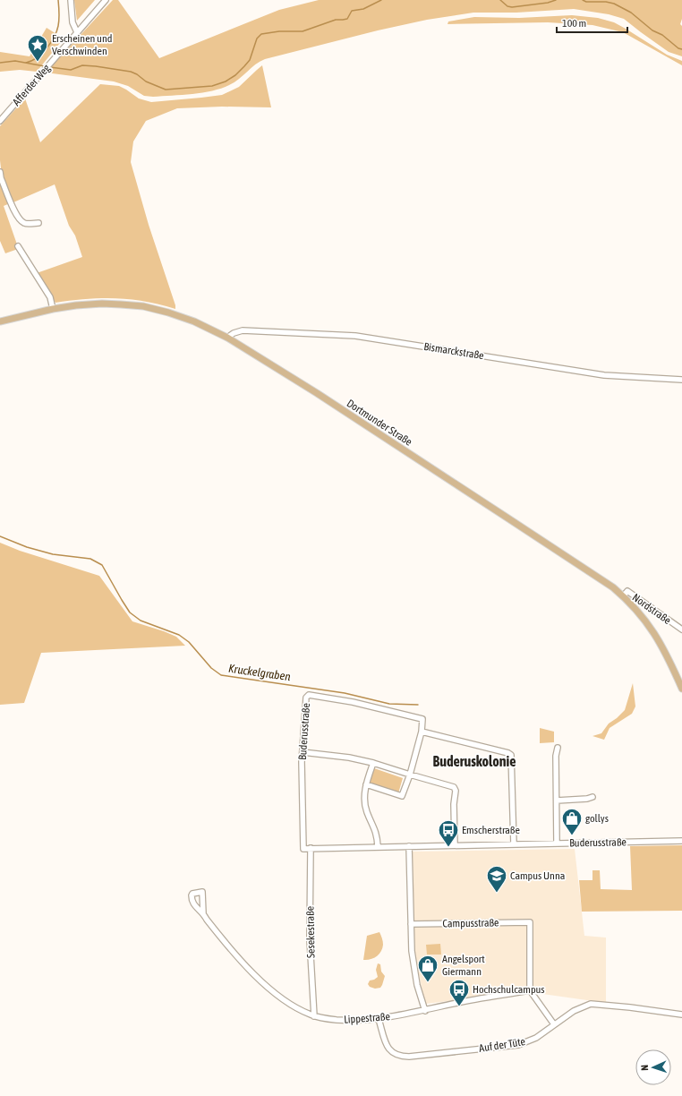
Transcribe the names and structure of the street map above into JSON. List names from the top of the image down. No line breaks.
{"streets":{"main road":["Dortmunder Straße"],"street":["Afferder Weg","Bismarckstraße","Nordstraße","Buderusstraße","Campusstraße","Sesekestraße","Lippestraße","Auf der Tüte"]},"crossings":[["Bismarckstraße","Dortmunder Straße"],["Dortmunder Straße","Nordstraße"],["Buderusstraße","Sesekestraße"],["Campusstraße","Lippestraße"],["Sesekestraße","Lippestraße"],["Lippestraße","Auf der Tüte"]],"districts":["Buderuskolonie"],"water":["Kruckelgraben"],"places":{"place":["Erscheinen und Verschwinden"],"shop":["gollys","Angelsport Giermann"],"bus stop":["Emscherstraße","Hochschulcampus"],"school or university":["Campus Unna"]},"scale_bar":"100 m","north":"left"}
